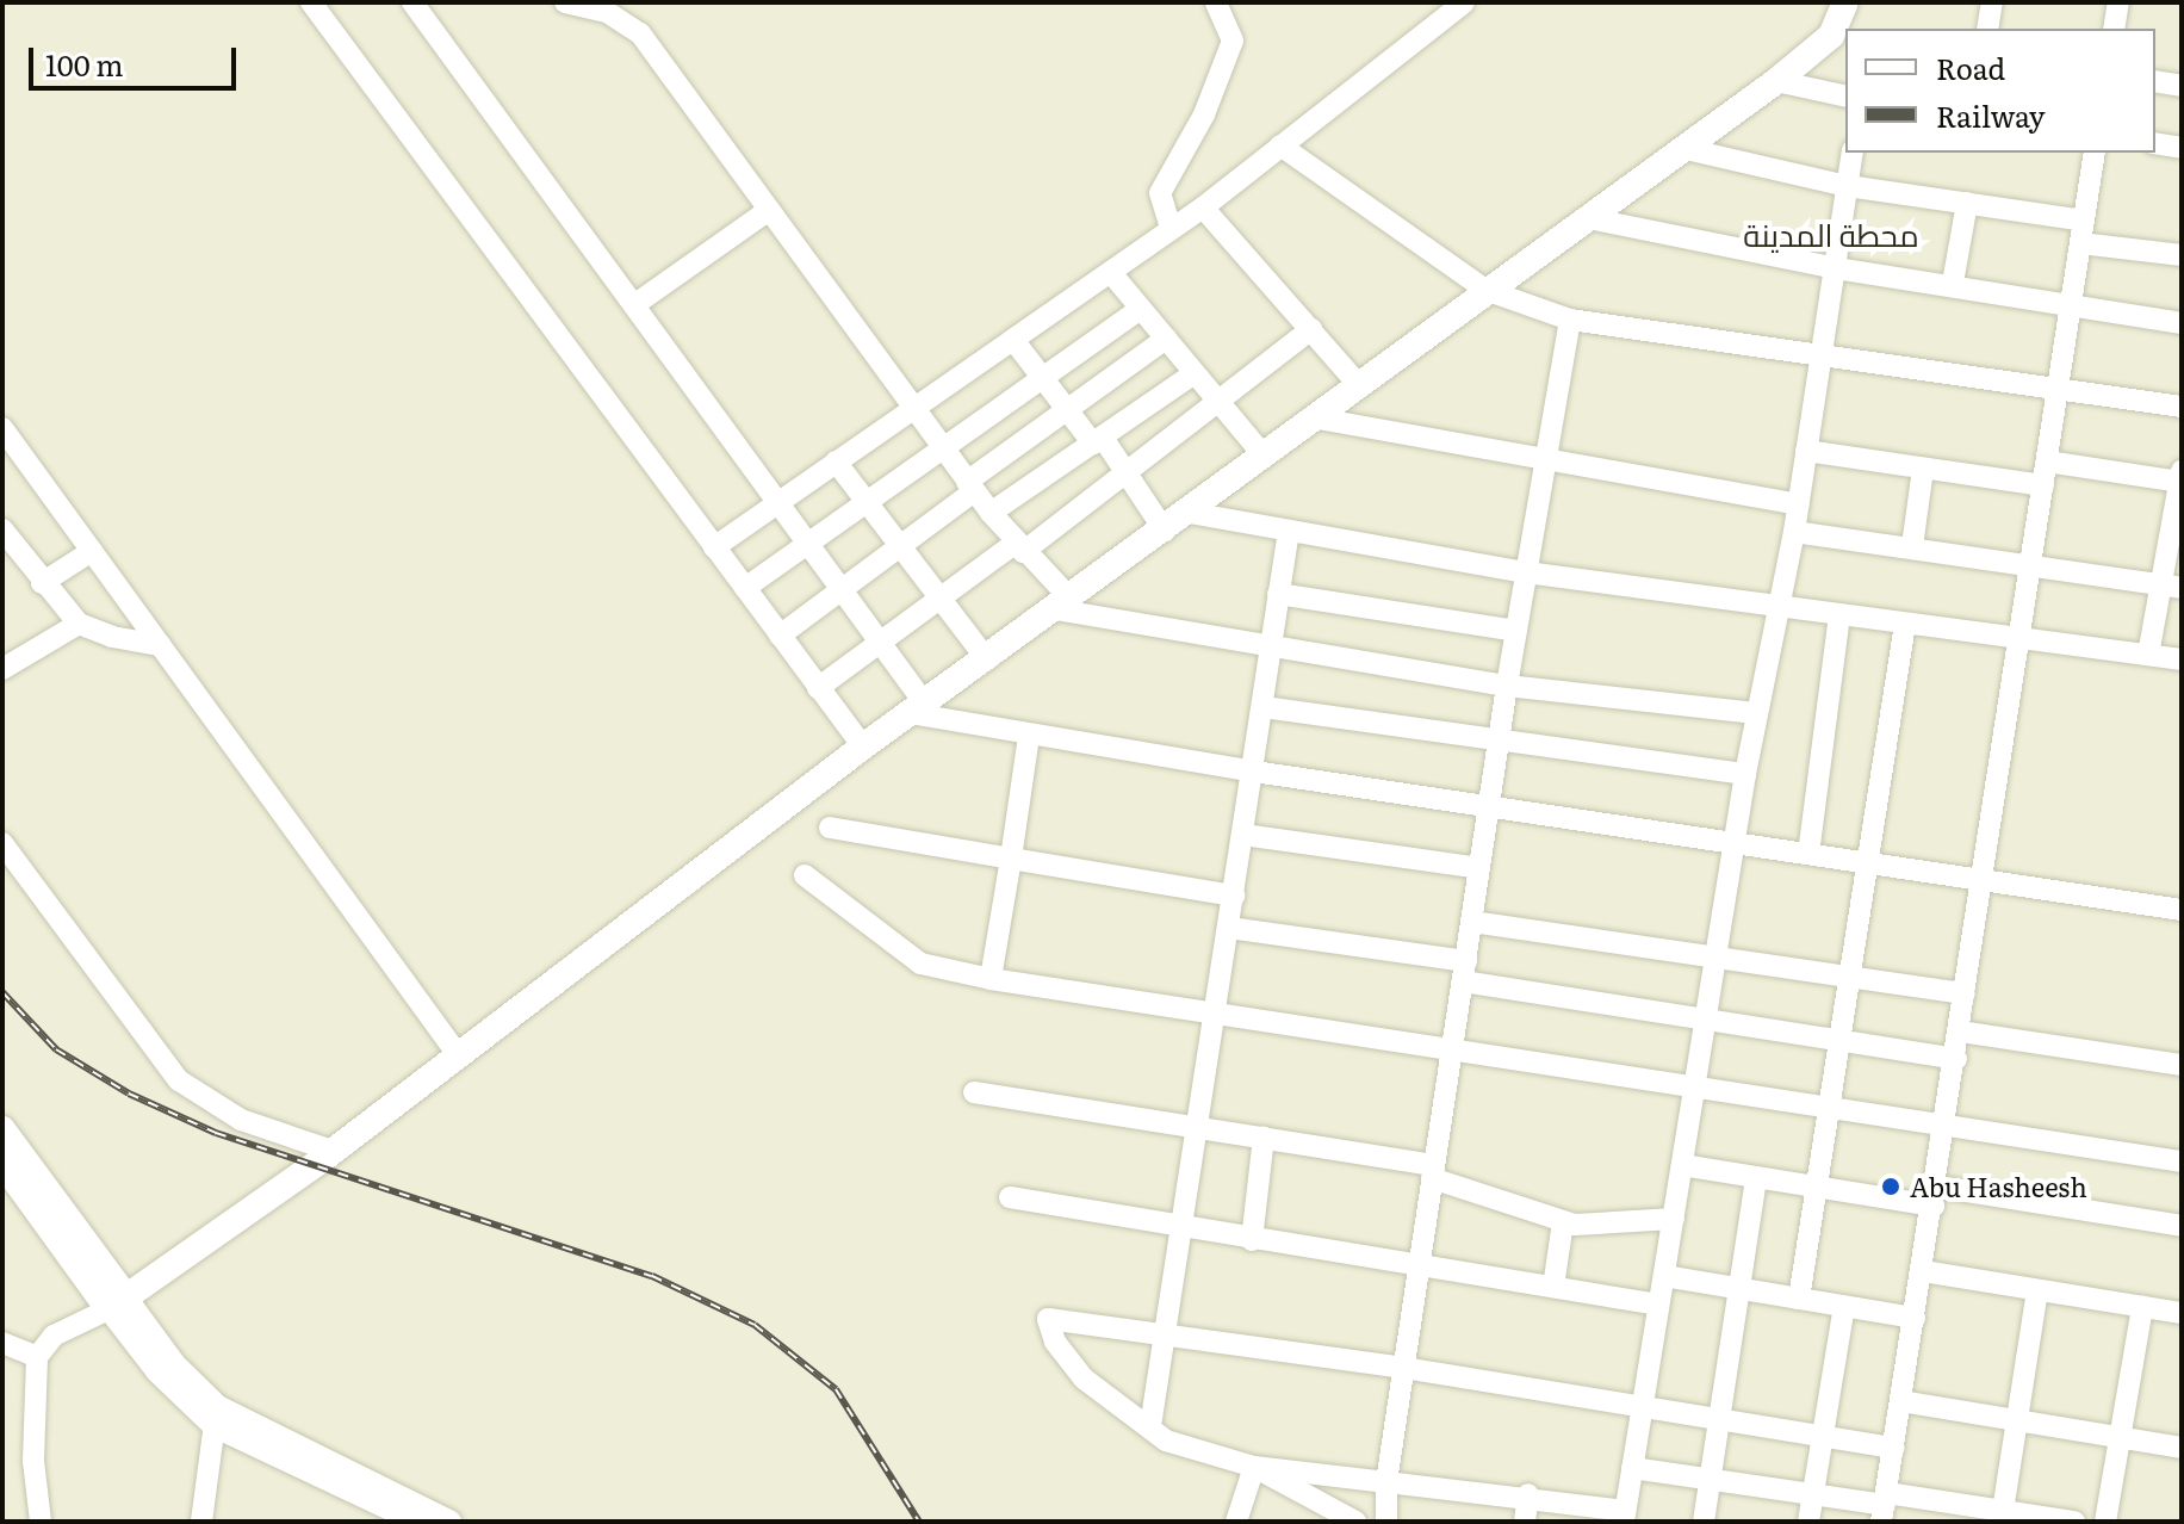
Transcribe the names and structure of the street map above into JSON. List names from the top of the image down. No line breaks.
{"districts":["محطة المدينة"],"places":["Abu Hasheesh"],"legend":["Road","Railway"],"scale_bar":"100 m"}
